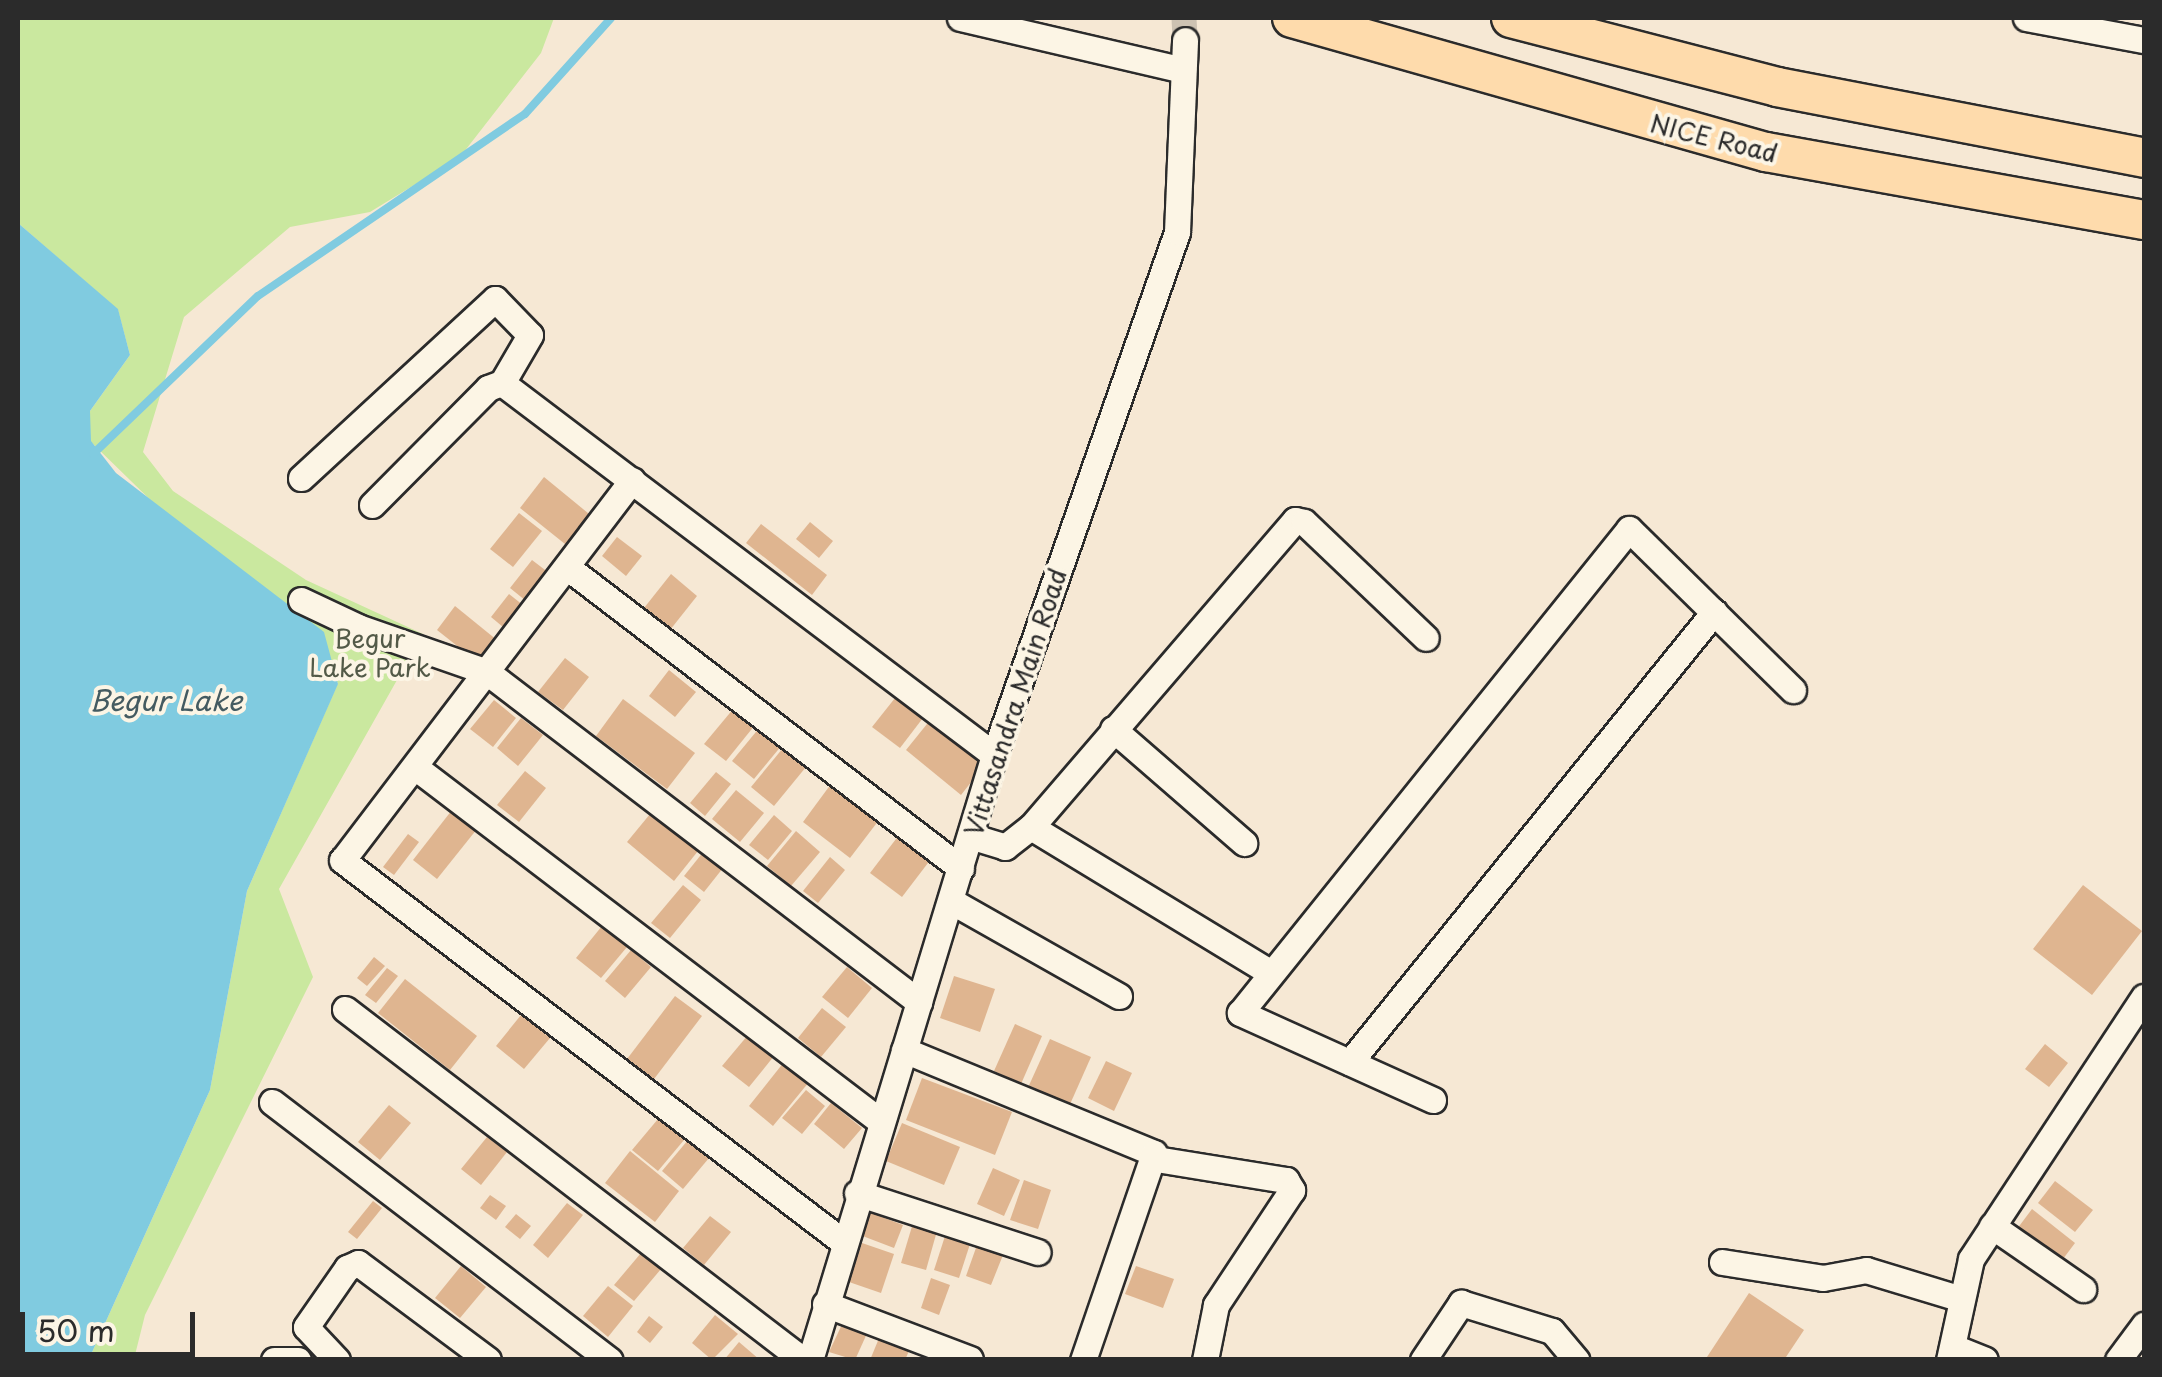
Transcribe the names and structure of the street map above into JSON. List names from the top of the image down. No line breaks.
{"streets":{"highway":["NICE Road"],"street":["Vittasandra Main Road"]},"water":["Begur Lake"],"parks":["Begur Lake Park"],"scale_bar":"50 m"}
